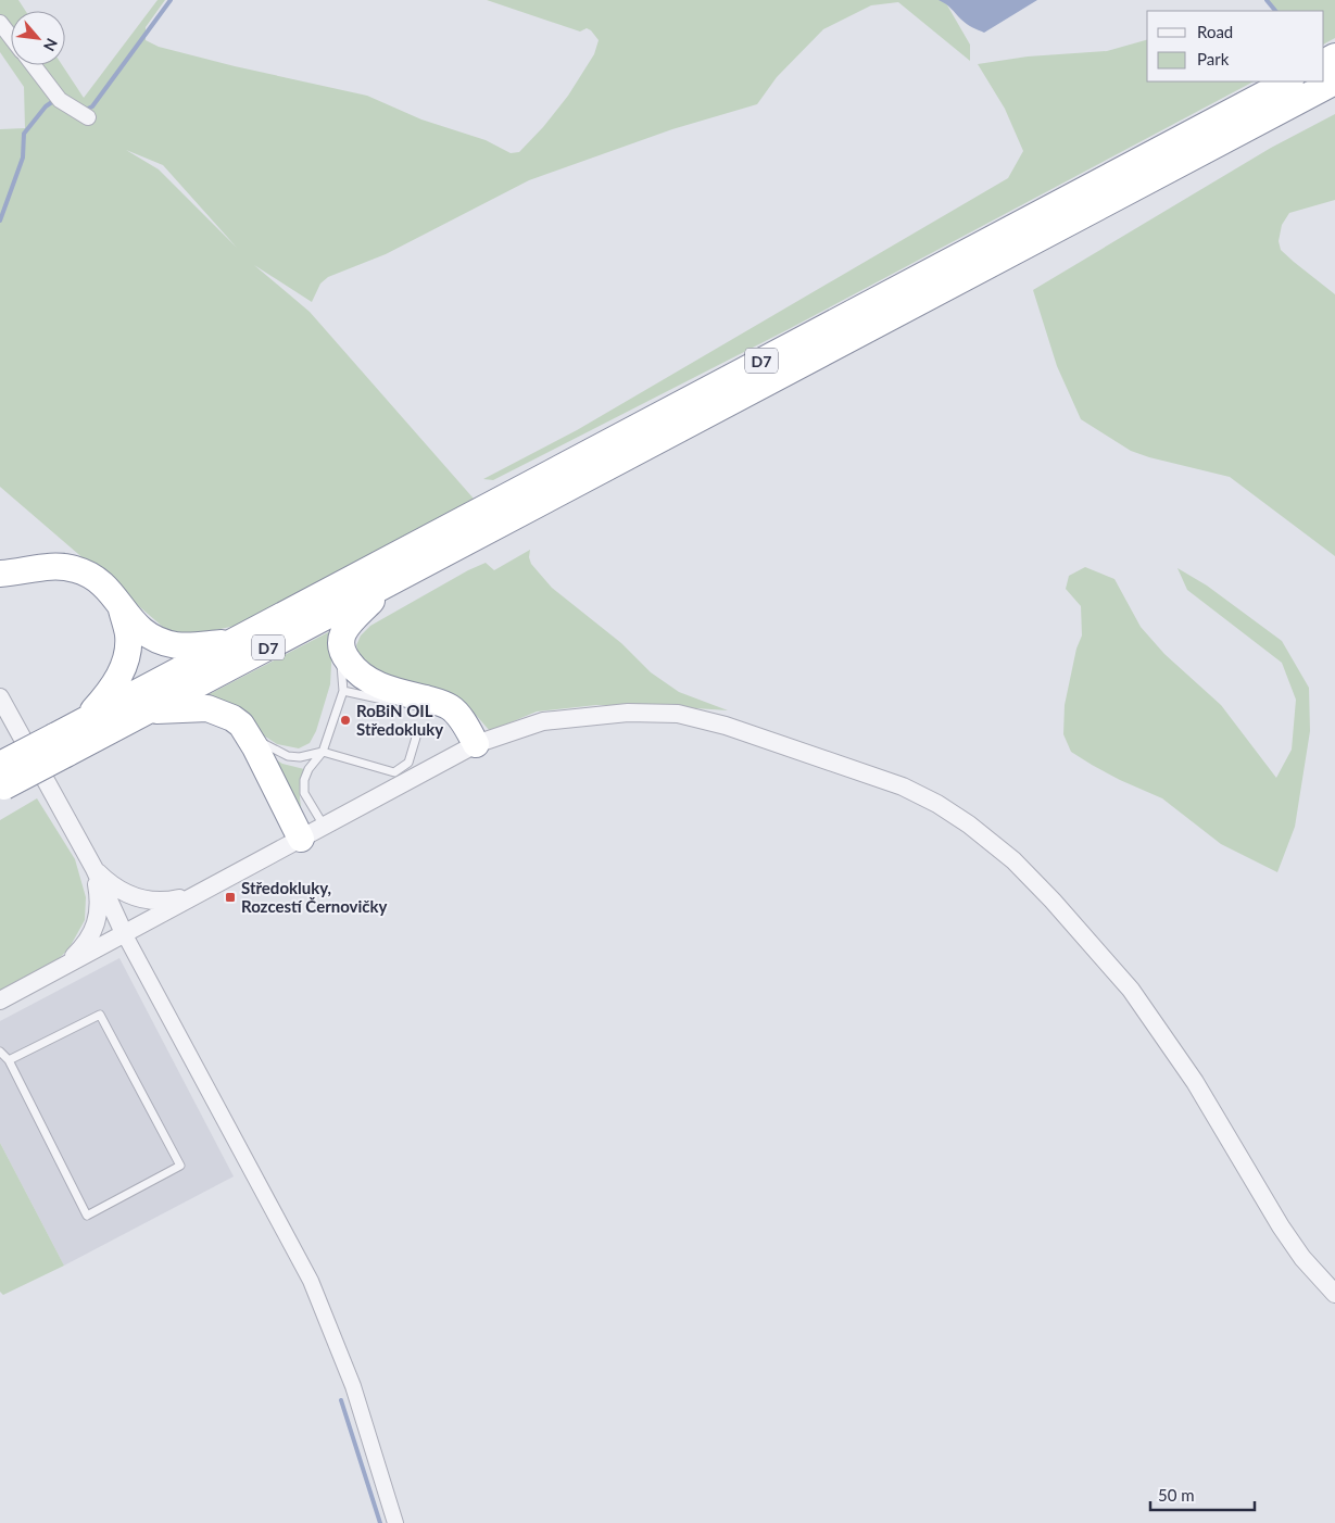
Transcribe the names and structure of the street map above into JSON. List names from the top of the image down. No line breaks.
{"streets":{"highway":["D7"]},"places":{"other":["RoBiN OIL Středokluky"],"transit":["Středokluky, Rozcestí Černovičky"]},"legend":["Road","Park"],"scale_bar":"50 m","north":"bottom right"}
